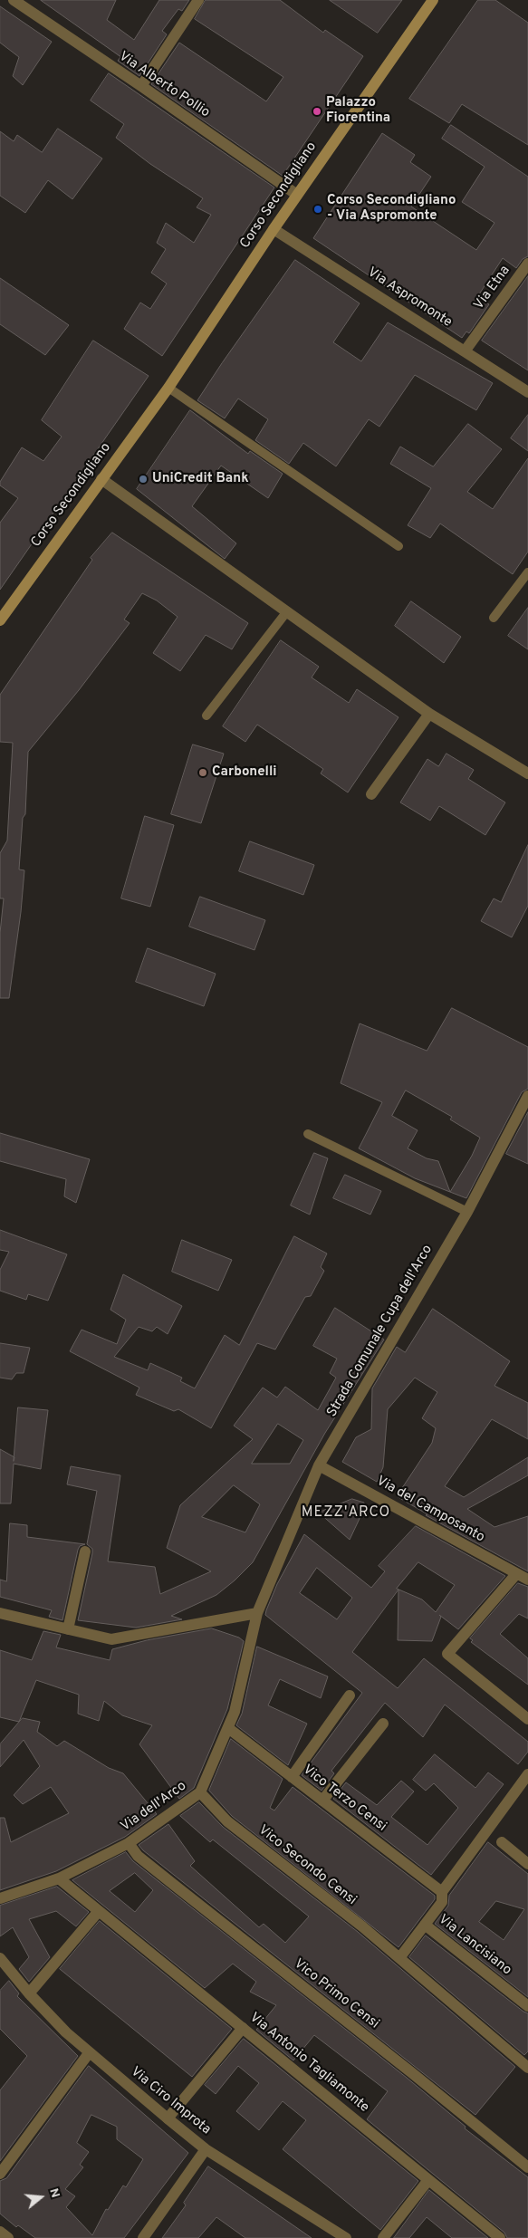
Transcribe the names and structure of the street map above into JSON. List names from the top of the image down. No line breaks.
{"streets":{"main road":["Corso Secondigliano"],"street":["Via Alberto Pollio","Via Etna","Via Aspromonte","Strada Comunale Cupa dell'Arco","Via del Camposanto","Vico Terzo Censi","Via dell'Arco","Vico Secondo Censi","Via Lancisiano","Vico Primo Censi","Via Antonio Tagliamonte","Via Ciro Improta"]},"crossings":[["Via Alberto Pollio","Corso Secondigliano"],["Corso Secondigliano","Via Aspromonte"],["Via Etna","Via Aspromonte"],["Strada Comunale Cupa dell'Arco","Via del Camposanto"],["Strada Comunale Cupa dell'Arco","Via dell'Arco"],["Vico Terzo Censi","Via dell'Arco"],["Via dell'Arco","Vico Secondo Censi"],["Via dell'Arco","Vico Primo Censi"],["Via dell'Arco","Via Antonio Tagliamonte"]],"districts":["MEZZ'ARCO"],"places":["Palazzo Fiorentina","Corso Secondigliano - Via Aspromonte","UniCredit Bank","Carbonelli"],"north":"right"}
